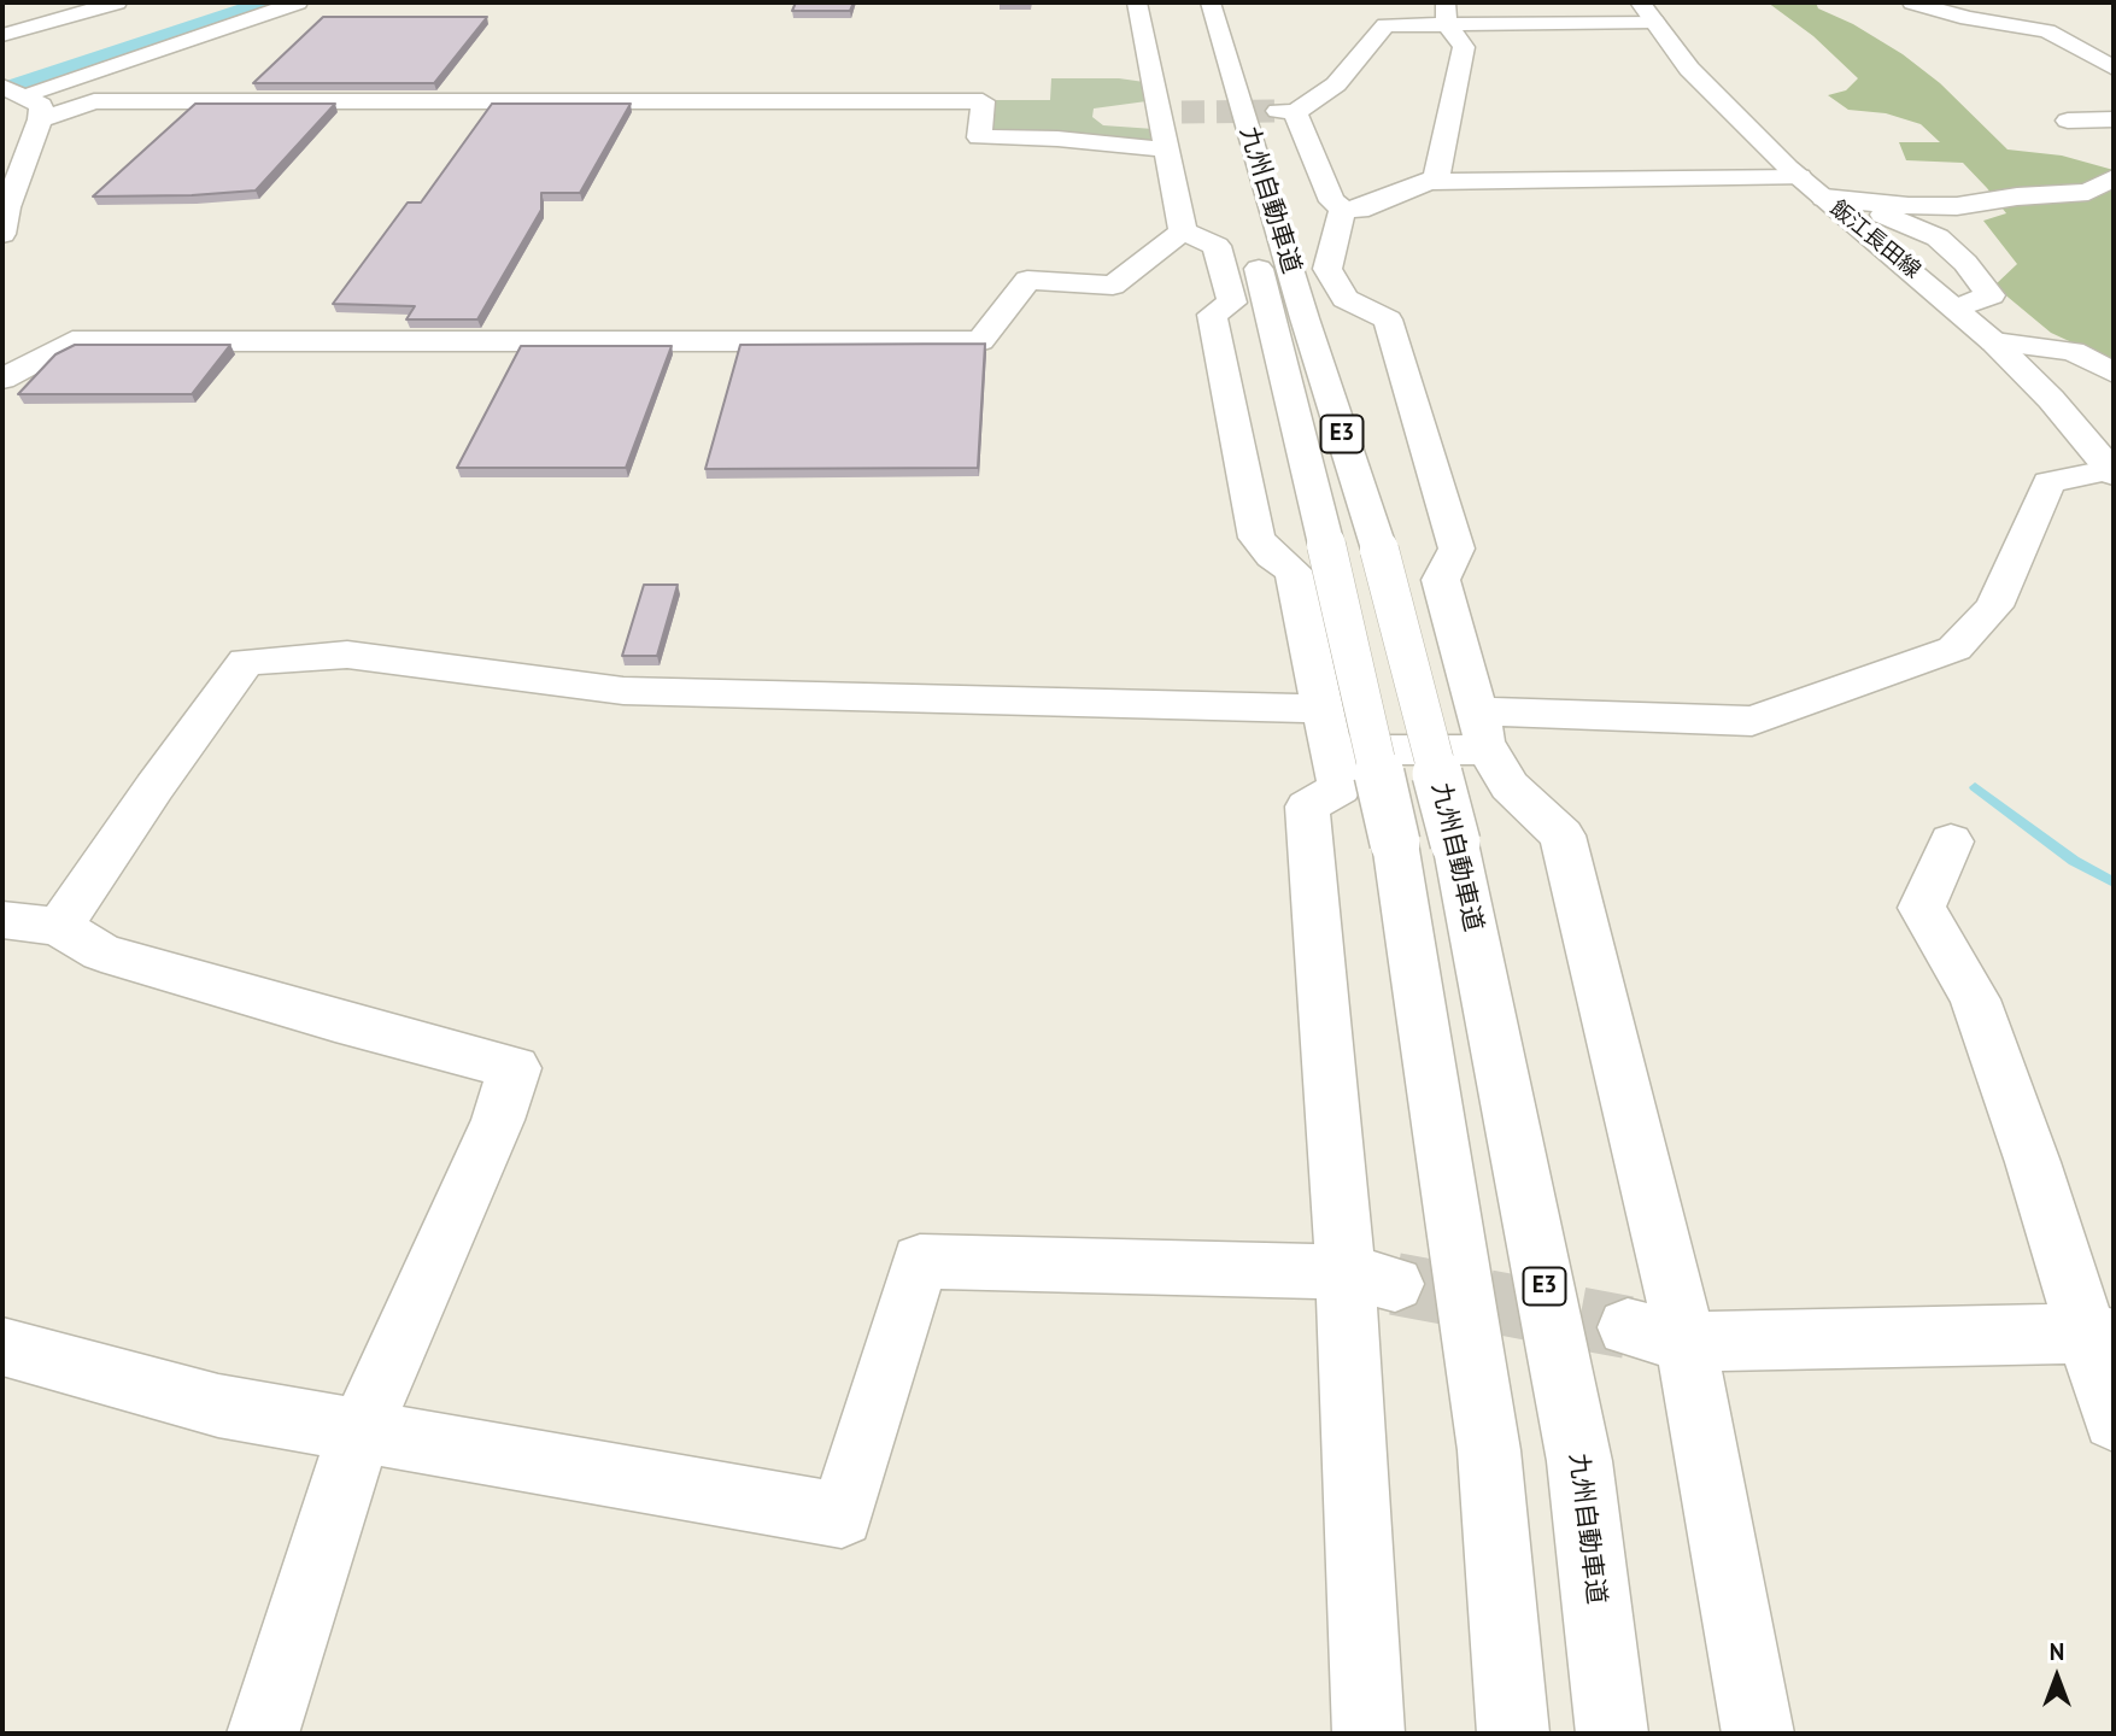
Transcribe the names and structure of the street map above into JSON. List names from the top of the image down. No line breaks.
{"streets":{"main road":["九州自動車道","飯江長田線","E3"]},"north":"top"}
